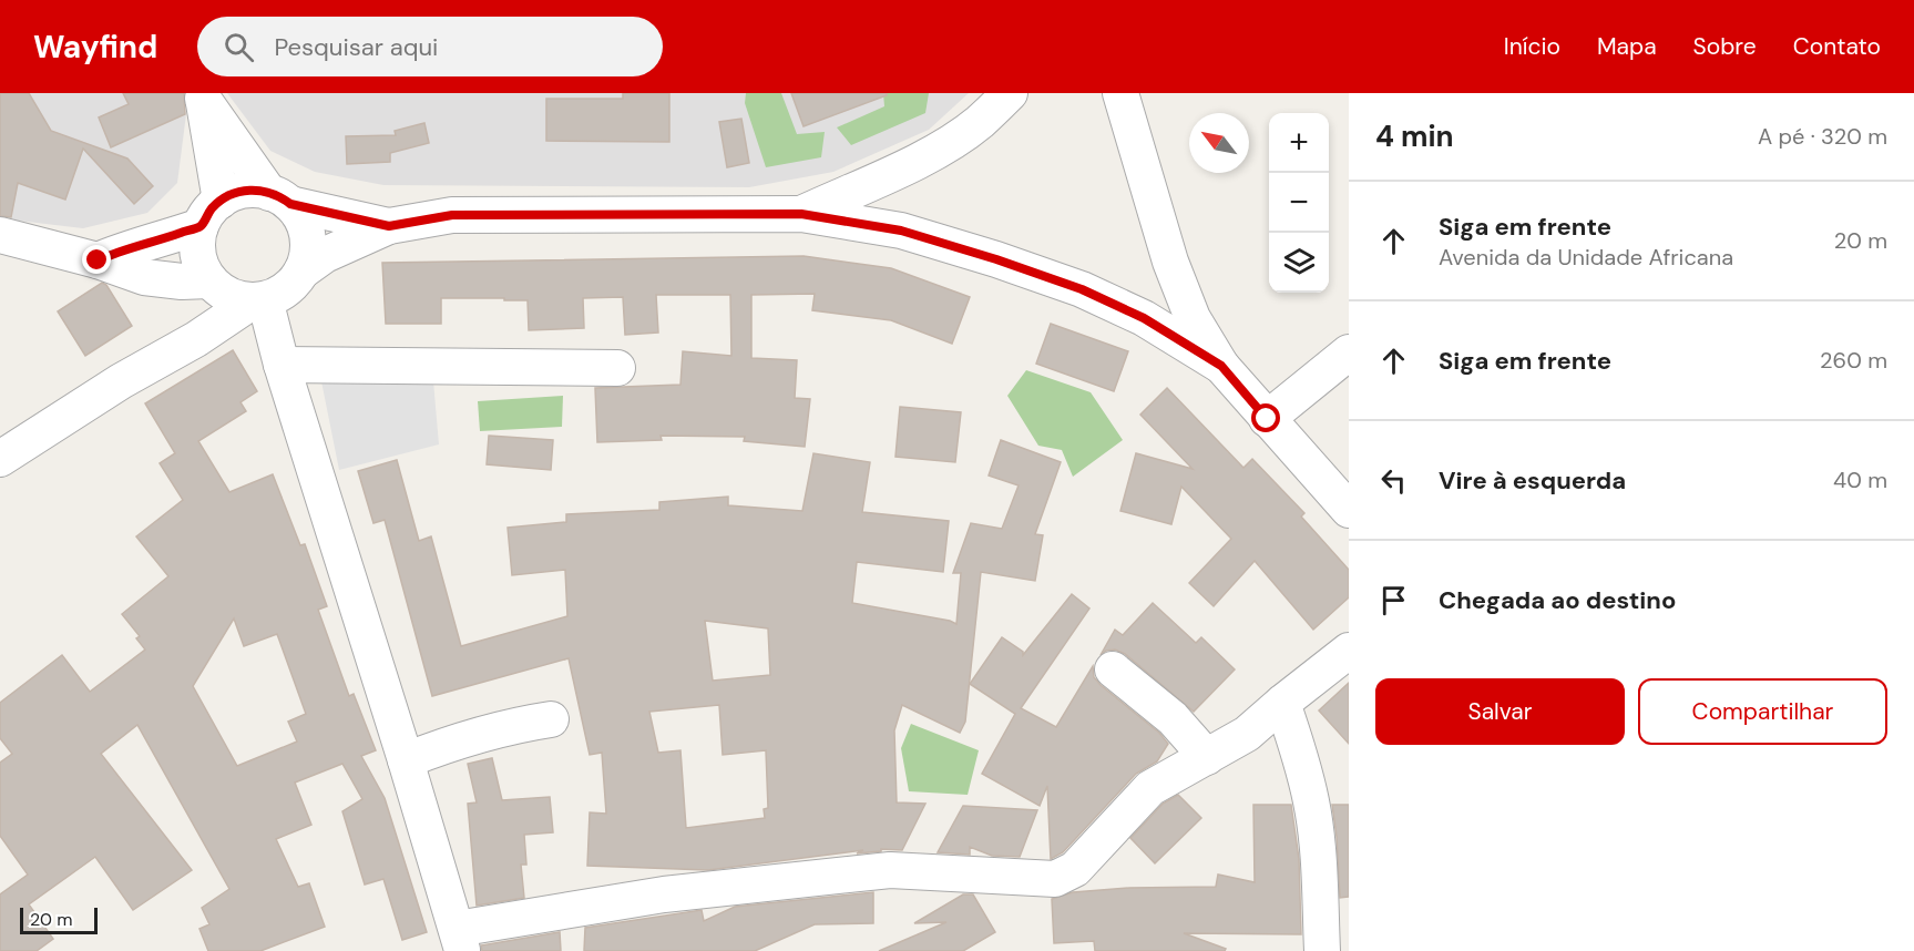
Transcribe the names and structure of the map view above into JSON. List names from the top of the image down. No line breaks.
{"scale_bar":"20 m","north":"top left","page":{"header":"Wayfind","search":"Pesquisar aqui","nav":["Início","Mapa","Sobre","Contato"],"heading":["4 min","A pé · 320 m"],"map_buttons":["+","−"],"list":[["Siga em frente","Avenida da Unidade Africana","20 m"],["Siga em frente","260 m"],["Vire à esquerda","40 m"],"Chegada ao destino"],"buttons":["Salvar","Compartilhar"],"scale":"20 m"}}
